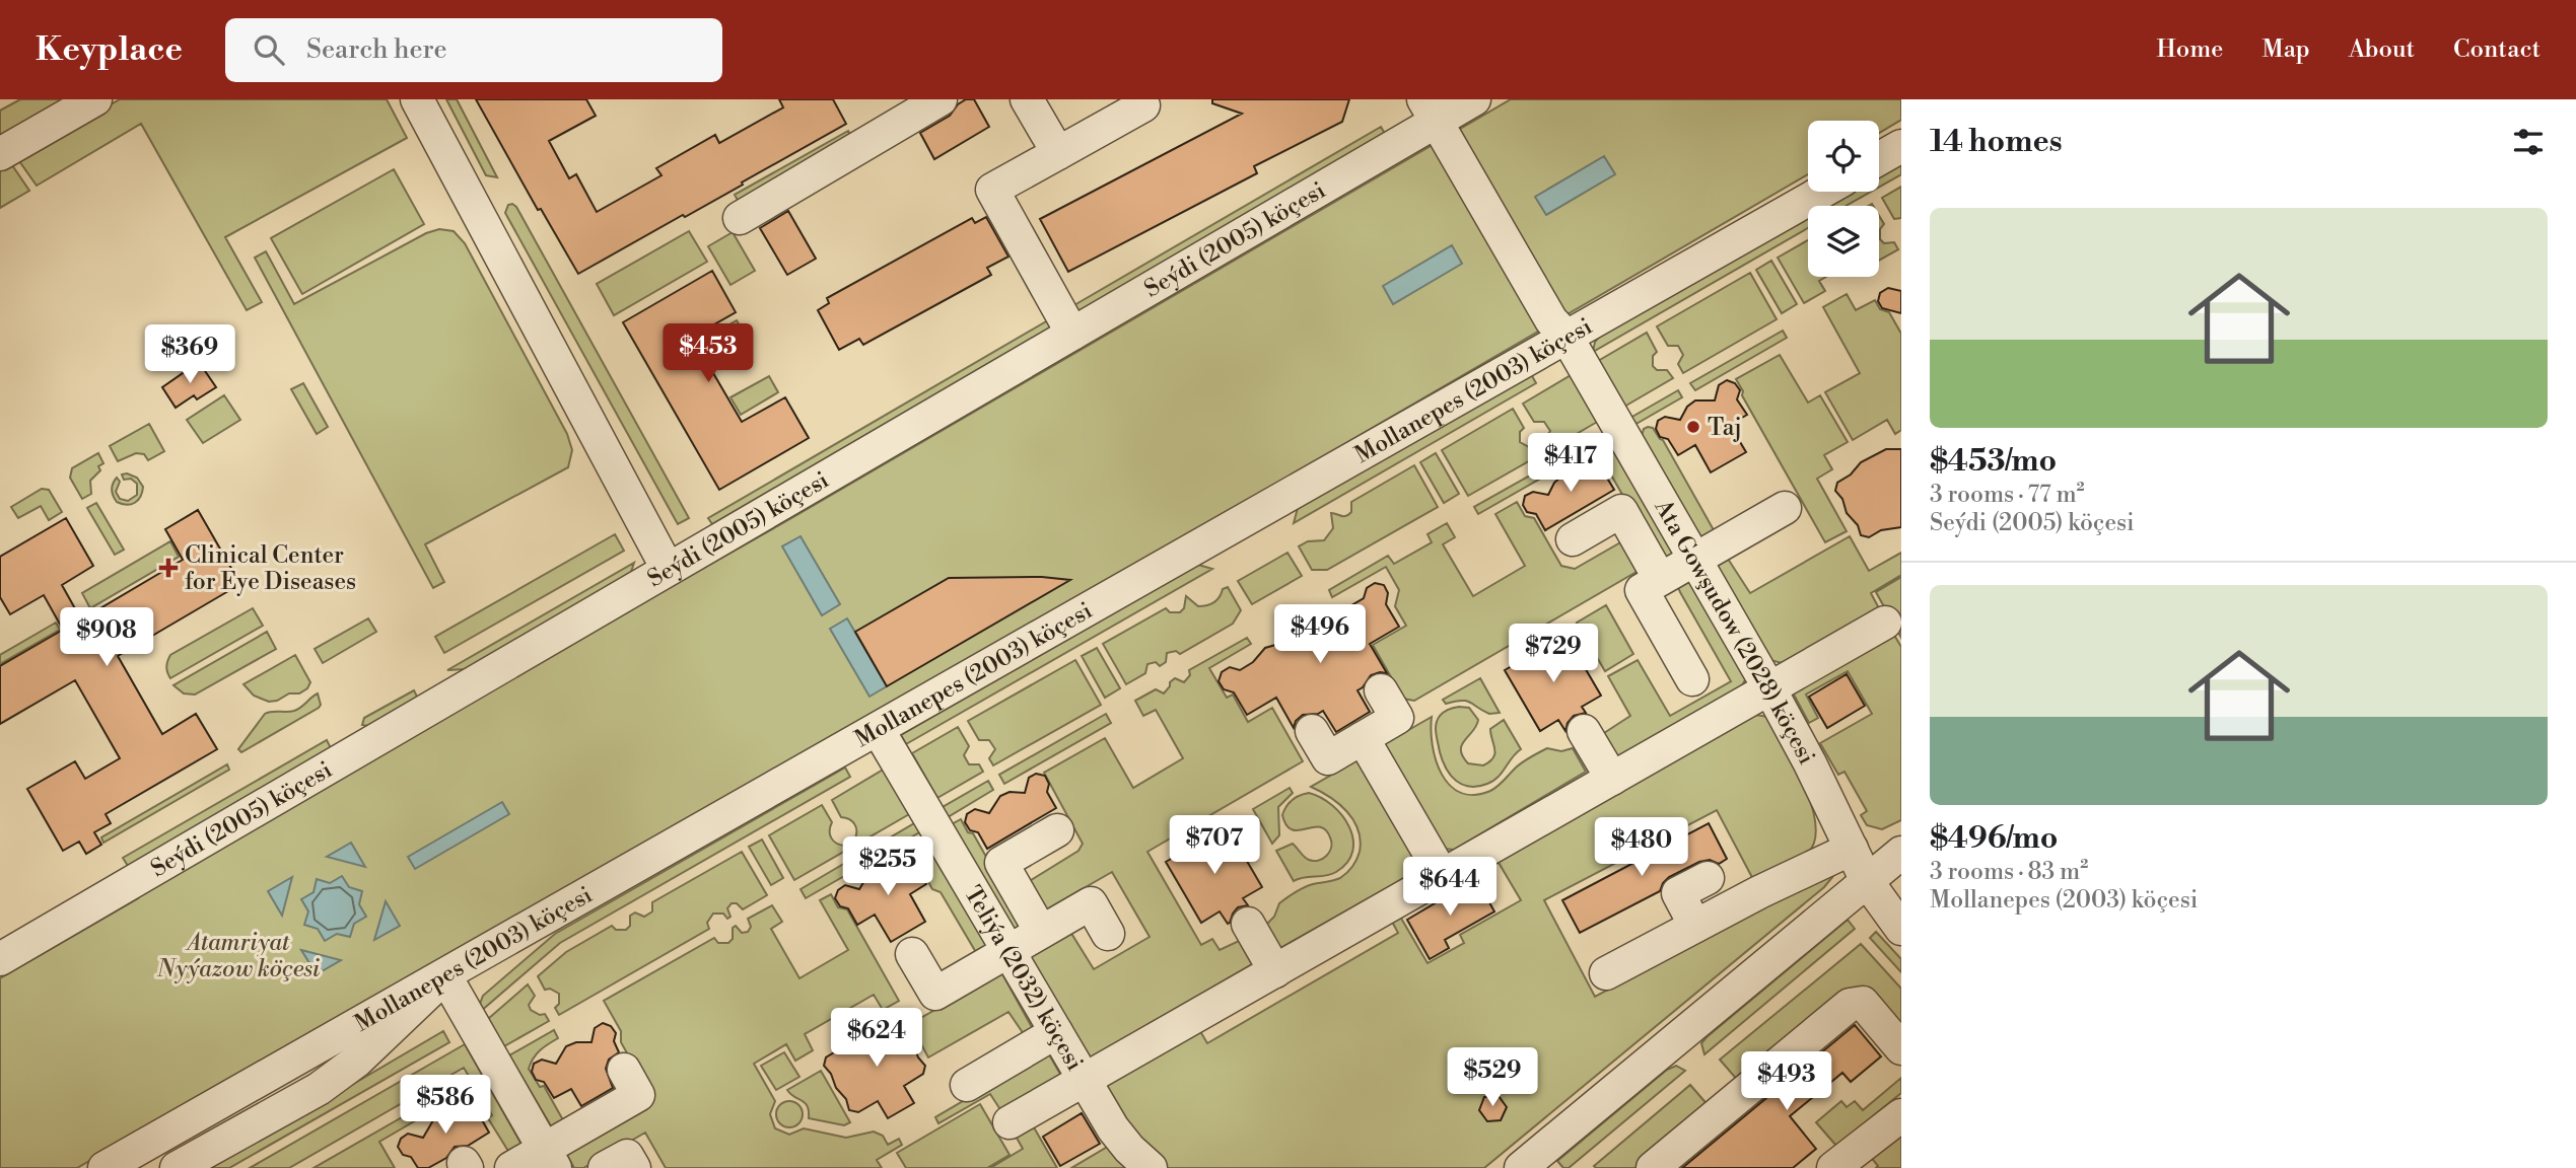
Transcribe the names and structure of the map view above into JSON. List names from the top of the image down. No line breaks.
{"streets":{"street":["Seýdi (2005) köçesi","Mollanepes (2003) köçesi","Ata Gowşudow (2028) köçesi","Teliýa (2032) köçesi"]},"crossings":[["Seýdi (2005) köçesi","Ata Gowşudow (2028) köçesi"],["Mollanepes (2003) köçesi","Ata Gowşudow (2028) köçesi"],["Mollanepes (2003) köçesi","Teliýa (2032) köçesi"]],"parks":["Atamriyat Nyýazow köçesi"],"places":{"other":["Taj"],"health":["Clinical Center for Eye Diseases"]},"page":{"header":"Keyplace","search":"Search here","nav":["Home","Map","About","Contact"],"heading":"14 homes","list":[{"name":"$453/mo","note":"3 rooms · 77 m² · Seýdi (2005) köçesi"},{"name":"$496/mo","note":"3 rooms · 83 m² · Mollanepes (2003) köçesi"}],"price":["$453","$369","$417","$496","$908","$729","$707","$480","$255","$644","$624","$529","$493","$586"]}}
